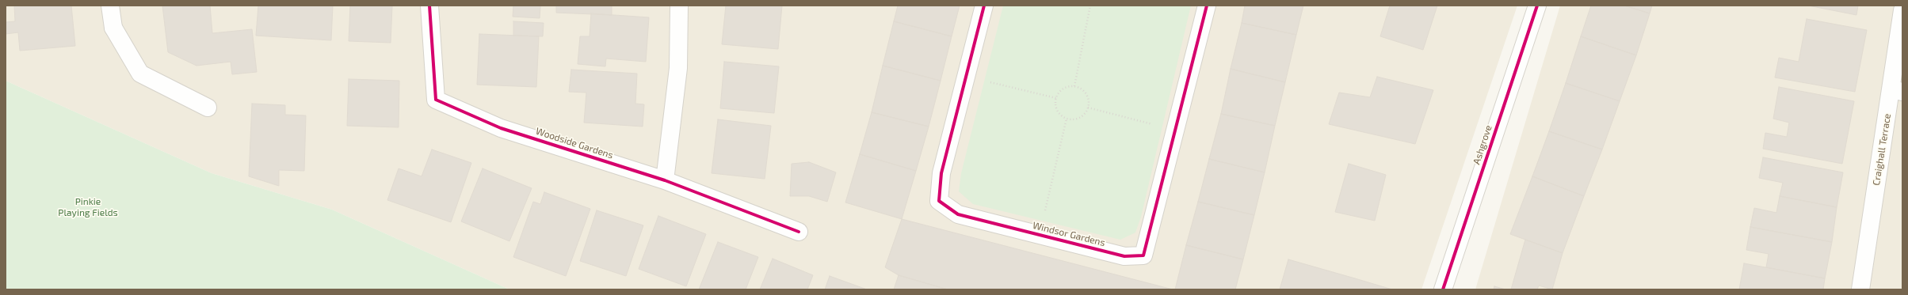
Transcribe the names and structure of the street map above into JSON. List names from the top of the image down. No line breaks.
{"streets":{"street":["Woodside Gardens","Ashgrove","Craighall Terrace","Windsor Gardens"]},"parks":["Pinkie Playing Fields"]}
